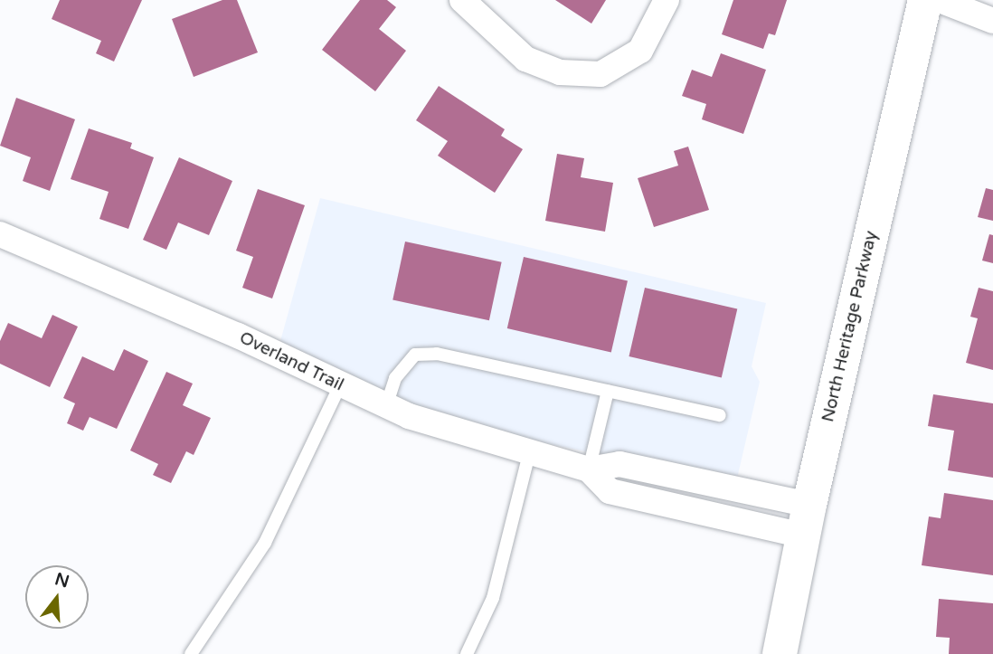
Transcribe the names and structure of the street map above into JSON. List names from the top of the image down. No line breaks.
{"streets":{"main road":["North Heritage Parkway"],"street":["Overland Trail"]},"crossings":[["North Heritage Parkway","Overland Trail"]],"north":"top"}
